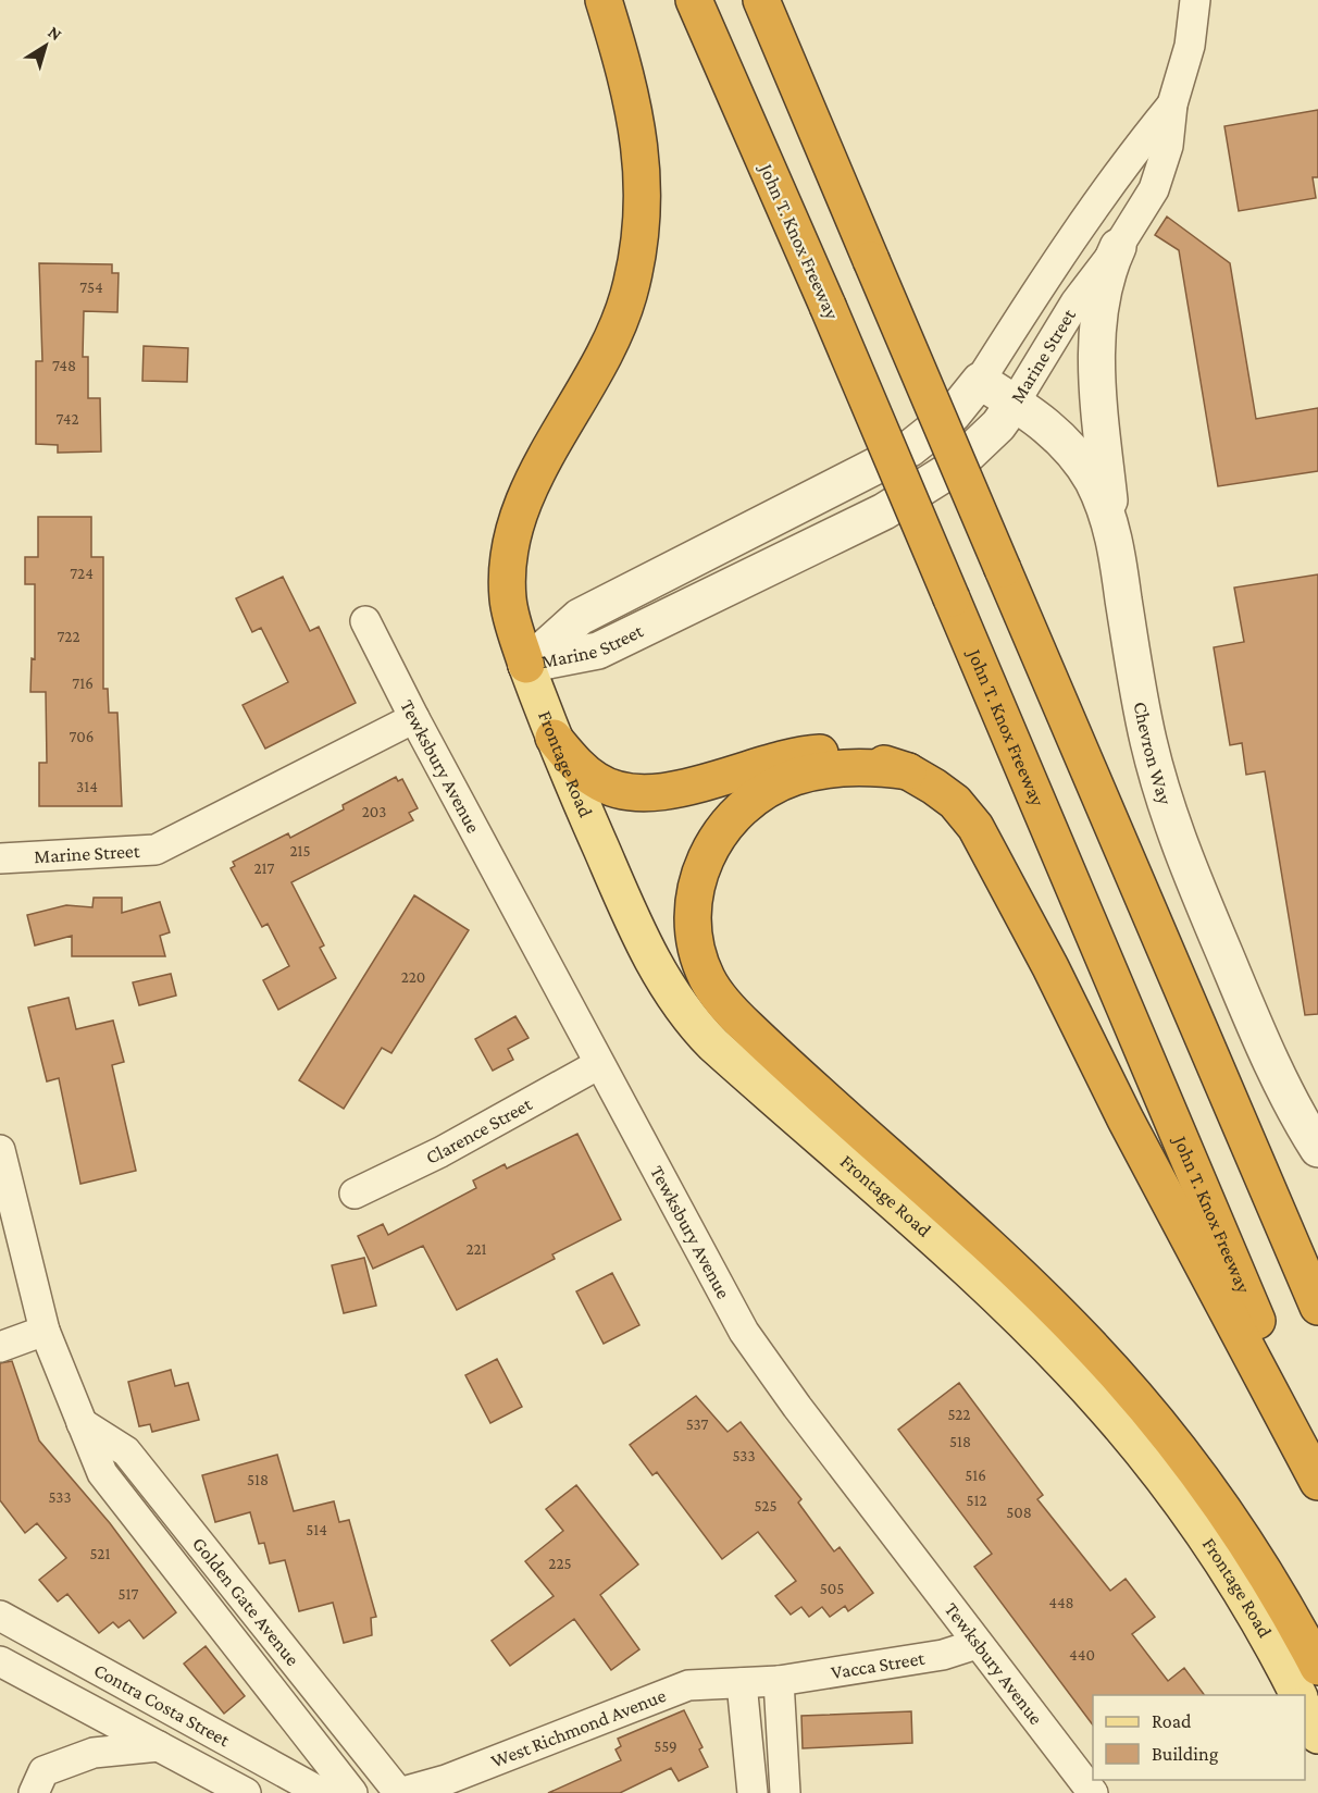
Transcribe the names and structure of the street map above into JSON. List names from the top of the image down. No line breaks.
{"streets":{"highway":["John T. Knox Freeway"],"main road":["Frontage Road"],"street":["Marine Street","Chevron Way","Tewksbury Avenue","Clarence Street","Golden Gate Avenue","Vacca Street","Contra Costa Street","West Richmond Avenue"]},"crossings":[["Marine Street","Chevron Way"],["Marine Street","Frontage Road"],["Marine Street","Tewksbury Avenue"],["Tewksbury Avenue","Clarence Street"],["Tewksbury Avenue","Vacca Street"],["Golden Gate Avenue","West Richmond Avenue"],["Vacca Street","West Richmond Avenue"]],"house_numbers":["754","748","742","724","722","716","706","314","203","215","217","220","221","522","537","518","533","516","518","533","512","525","508","514","521","225","505","517","448","440","559"],"legend":["Road","Building"],"north":"top right"}
